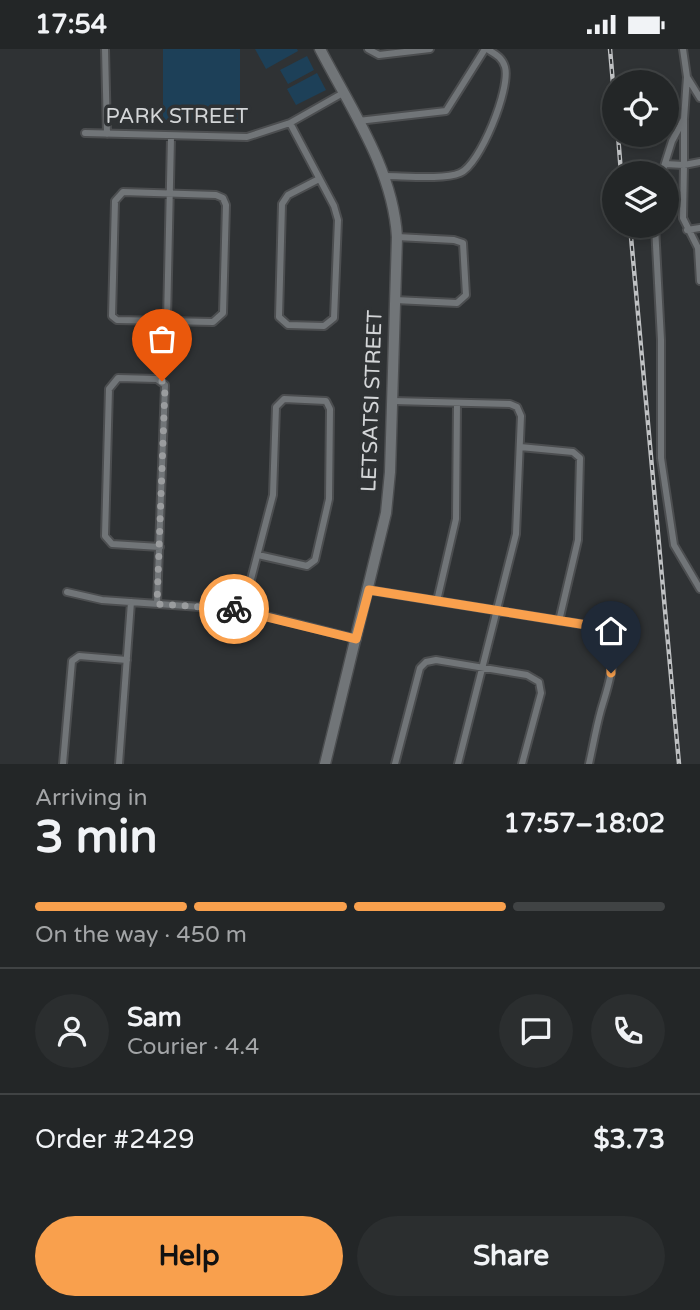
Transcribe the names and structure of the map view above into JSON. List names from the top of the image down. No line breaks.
{"streets":{"street":["PARK STREET","LETSATSI STREET"]},"crossings":[["PARK STREET","LETSATSI STREET"]],"page":{"status":"17:54","heading":["3 min","Arriving in","17:57–18:02"],"panel":["Sam","Courier · 4.4","Order #2429","$3.73"],"bar":"On the way · 450 m","buttons":["Help","Share"]}}
